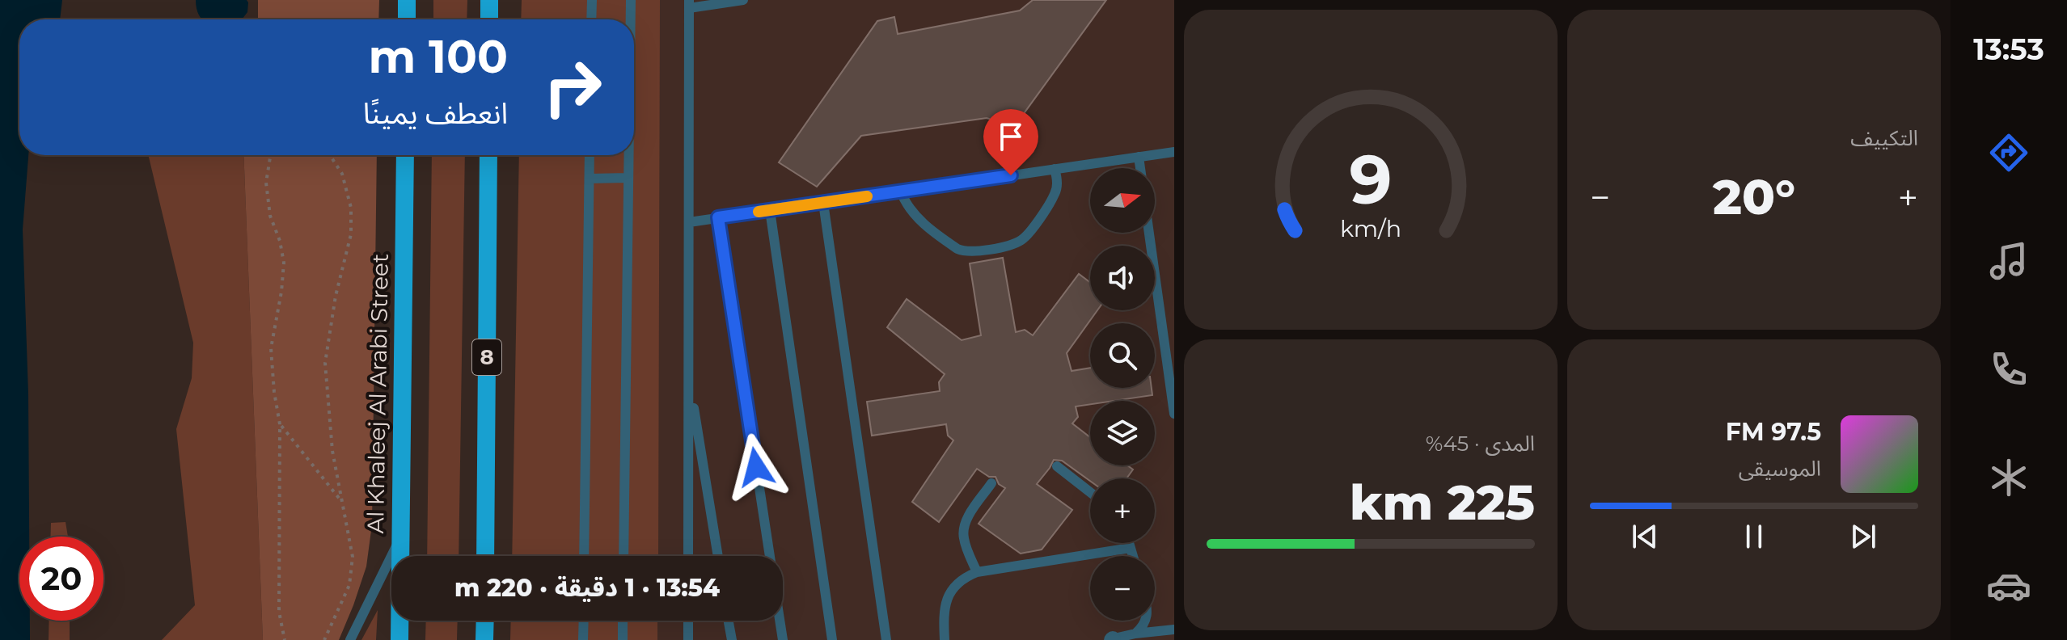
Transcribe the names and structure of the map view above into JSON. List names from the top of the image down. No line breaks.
{"streets":{"highway":["8","Al Khaleej Al Arabi Street"]},"north":"right","page":{"tabs":"13:53","tile":["التكييف",["المدى · 45%","225 km"]],"turn":["100 m","انعطف يمينًا"],"map_buttons":["+","−"],"heat":["−","20°","+"],"song":["97.5 FM","الموسيقى"],"limit":"20","trip":"13:54 · 1 دقيقة · 220 m","gauge":["9","km/h"]}}
